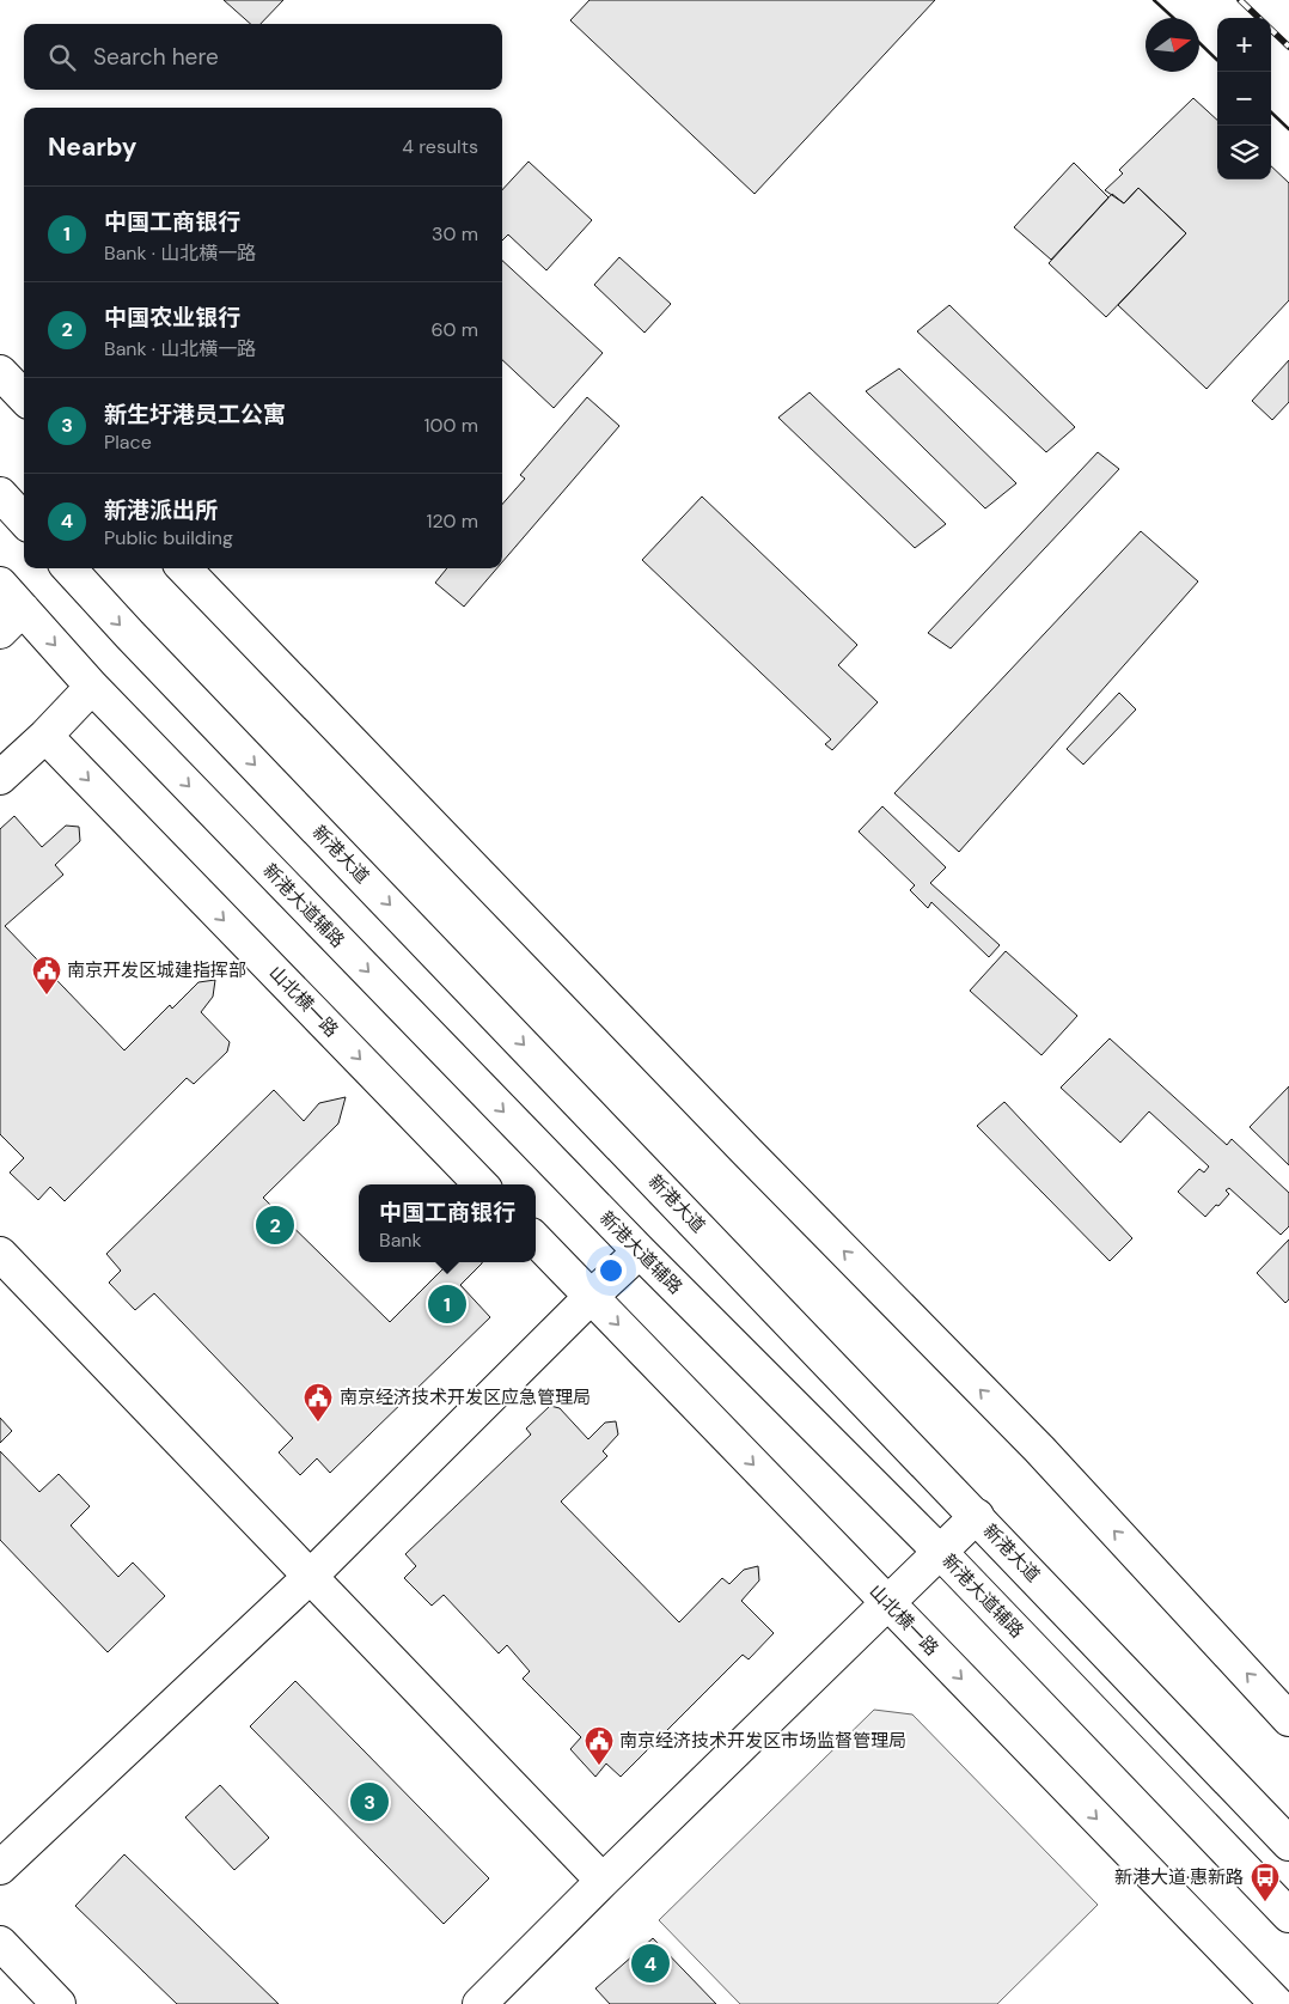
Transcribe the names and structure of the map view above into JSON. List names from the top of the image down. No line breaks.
{"streets":{"street":["新港大道","新港大道辅路","山北横一路"]},"places":{"public building":["南京开发区城建指挥部","南京经济技术开发区应急管理局","南京经济技术开发区市场监督管理局"],"bus stop":["新港大道·惠新路"]},"north":"right","page":{"map_buttons":["+","−"],"search":"Search here","heading":["Nearby","4 results"],"list":[{"mark":"1","name":"中国工商银行","note":"Bank · 山北横一路","value":"30 m"},{"mark":"2","name":"中国农业银行","note":"Bank · 山北横一路","value":"60 m"},{"mark":"3","name":"新生圩港员工公寓","note":"Place","value":"100 m"},{"mark":"4","name":"新港派出所","note":"Public building","value":"120 m"}],"popup":["中国工商银行","Bank"],"pins":["2","1","3","4"]}}
